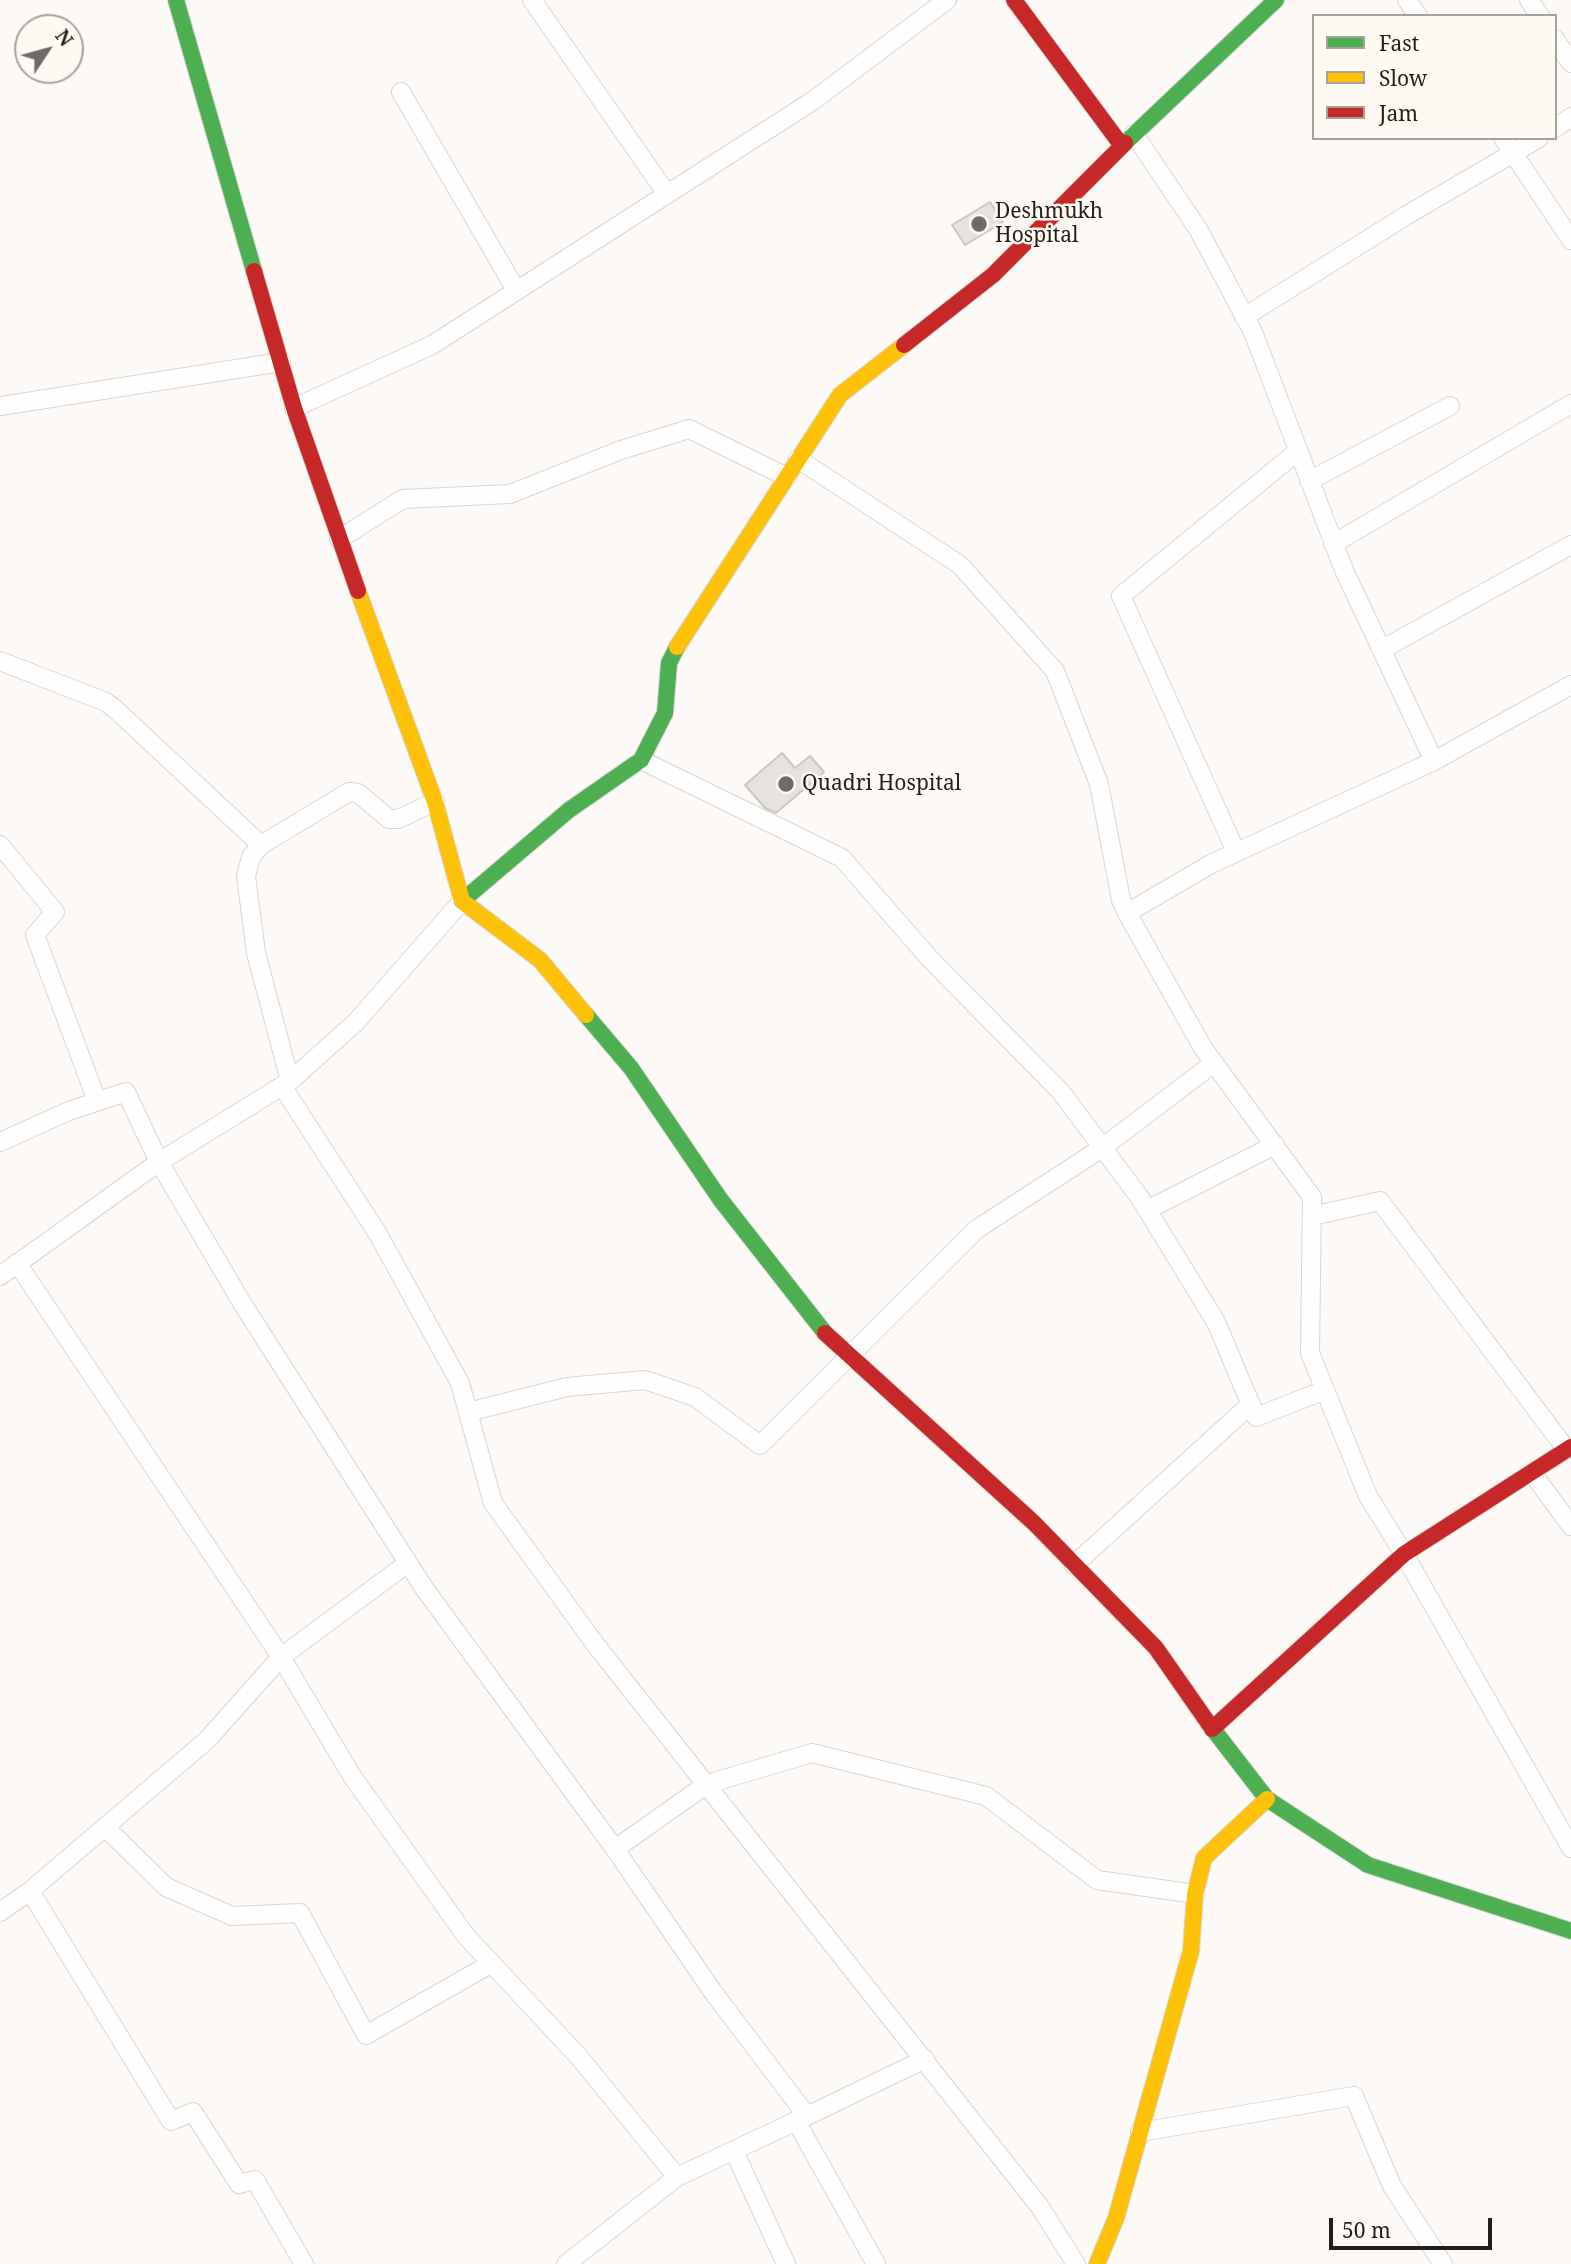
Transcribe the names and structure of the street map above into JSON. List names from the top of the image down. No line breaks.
{"places":["Deshmukh Hospital","Quadri Hospital"],"legend":["Fast","Slow","Jam"],"scale_bar":"50 m","north":"top right"}
